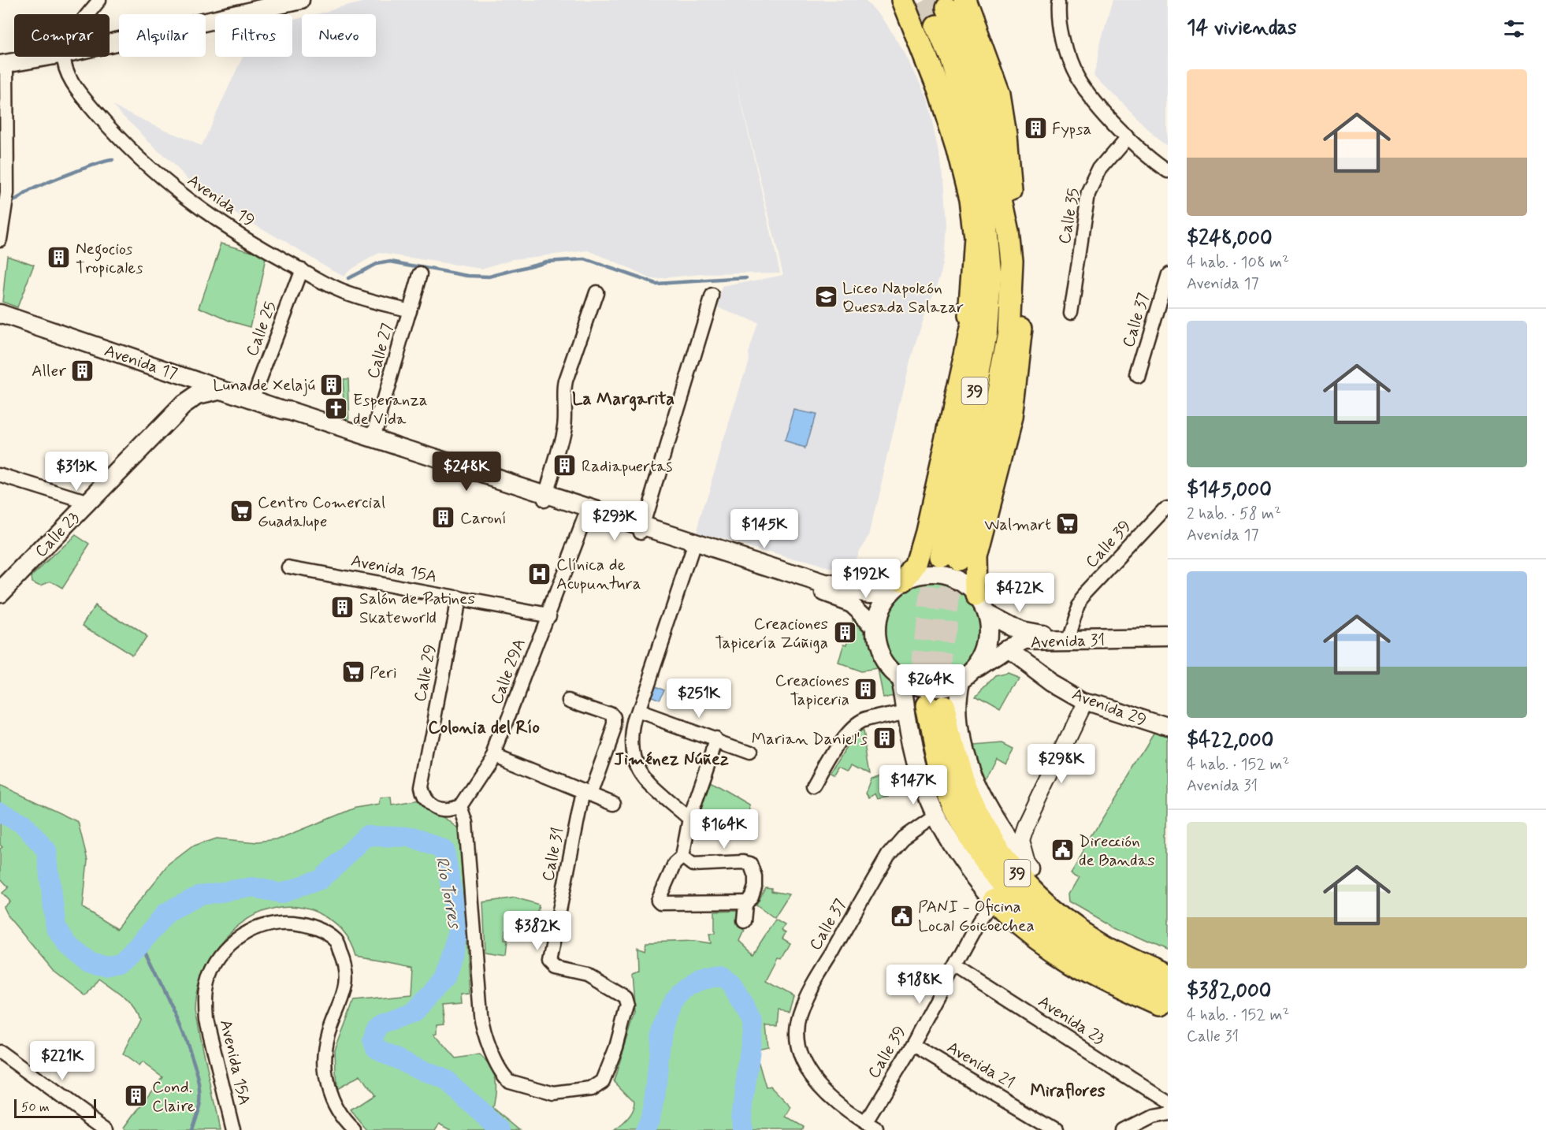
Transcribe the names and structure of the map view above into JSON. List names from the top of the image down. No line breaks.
{"streets":{"highway":["39"],"main road":["Avenida 17","Calle 23","Avenida 31","Avenida 29"],"street":["Avenida 19","Calle 35","Calle 37","Calle 25","Calle 27","Calle 39","Avenida 15A","Calle 29A","Calle 29","Calle 31","Avenida 23","Avenida 21"]},"crossings":[["Avenida 19","Calle 25"],["Avenida 19","Calle 27"],["Calle 37","Calle 39"],["Calle 25","Avenida 17"],["Calle 27","Avenida 17"],["Avenida 17","Calle 23"],["Avenida 17","Avenida 31"],["Avenida 17","Calle 29A"],["Calle 39","Avenida 31"],["Calle 39","Avenida 23"],["Calle 39","Avenida 21"],["Avenida 15A","Calle 29A"],["Avenida 15A","Calle 29"],["Avenida 31","Avenida 29"],["Calle 29A","Calle 29"],["Calle 29A","Calle 31"],["Calle 29","Calle 31"]],"districts":["La Margarita","Colonia del Río","Jiménez Núñez","Miraflores"],"water":["Río Torres"],"places":{"building":["Fypsa","Negocios Tropicales","Aller","Luna de Xelajú","Radiapuertas","Caroní","Salón de Patines Skateworld","Creaciones Tapicería Zúñiga","Creaciones Tapiceria","Marian Daniel's","Cond. Claire"],"school or university":["Liceo Napoleón Quesada Salazar"],"church":["Esperanza de Vida"],"supermarket":["Centro Comercial Guadalupe","Walmart","Peri"],"hospital":["Clínica de Acupuntura"],"public building":["Dirección de Bandas","PANI - Oficina Local Goicoechea"]},"scale_bar":"50 m","page":{"heading":"14 viviendas","chip":["Comprar","Alquilar","Filtros","Nuevo"],"list":[{"name":"$248,000","note":"4 hab. · 108 m² · Avenida 17"},{"name":"$145,000","note":"2 hab. · 58 m² · Avenida 17"},{"name":"$422,000","note":"4 hab. · 152 m² · Avenida 31"},{"name":"$382,000","note":"4 hab. · 152 m² · Calle 31"}],"price":["$313K","$248K","$293K","$145K","$192K","$422K","$264K","$251K","$298K","$147K","$164K","$382K","$188K","$221K"],"scale":"50 m"}}
